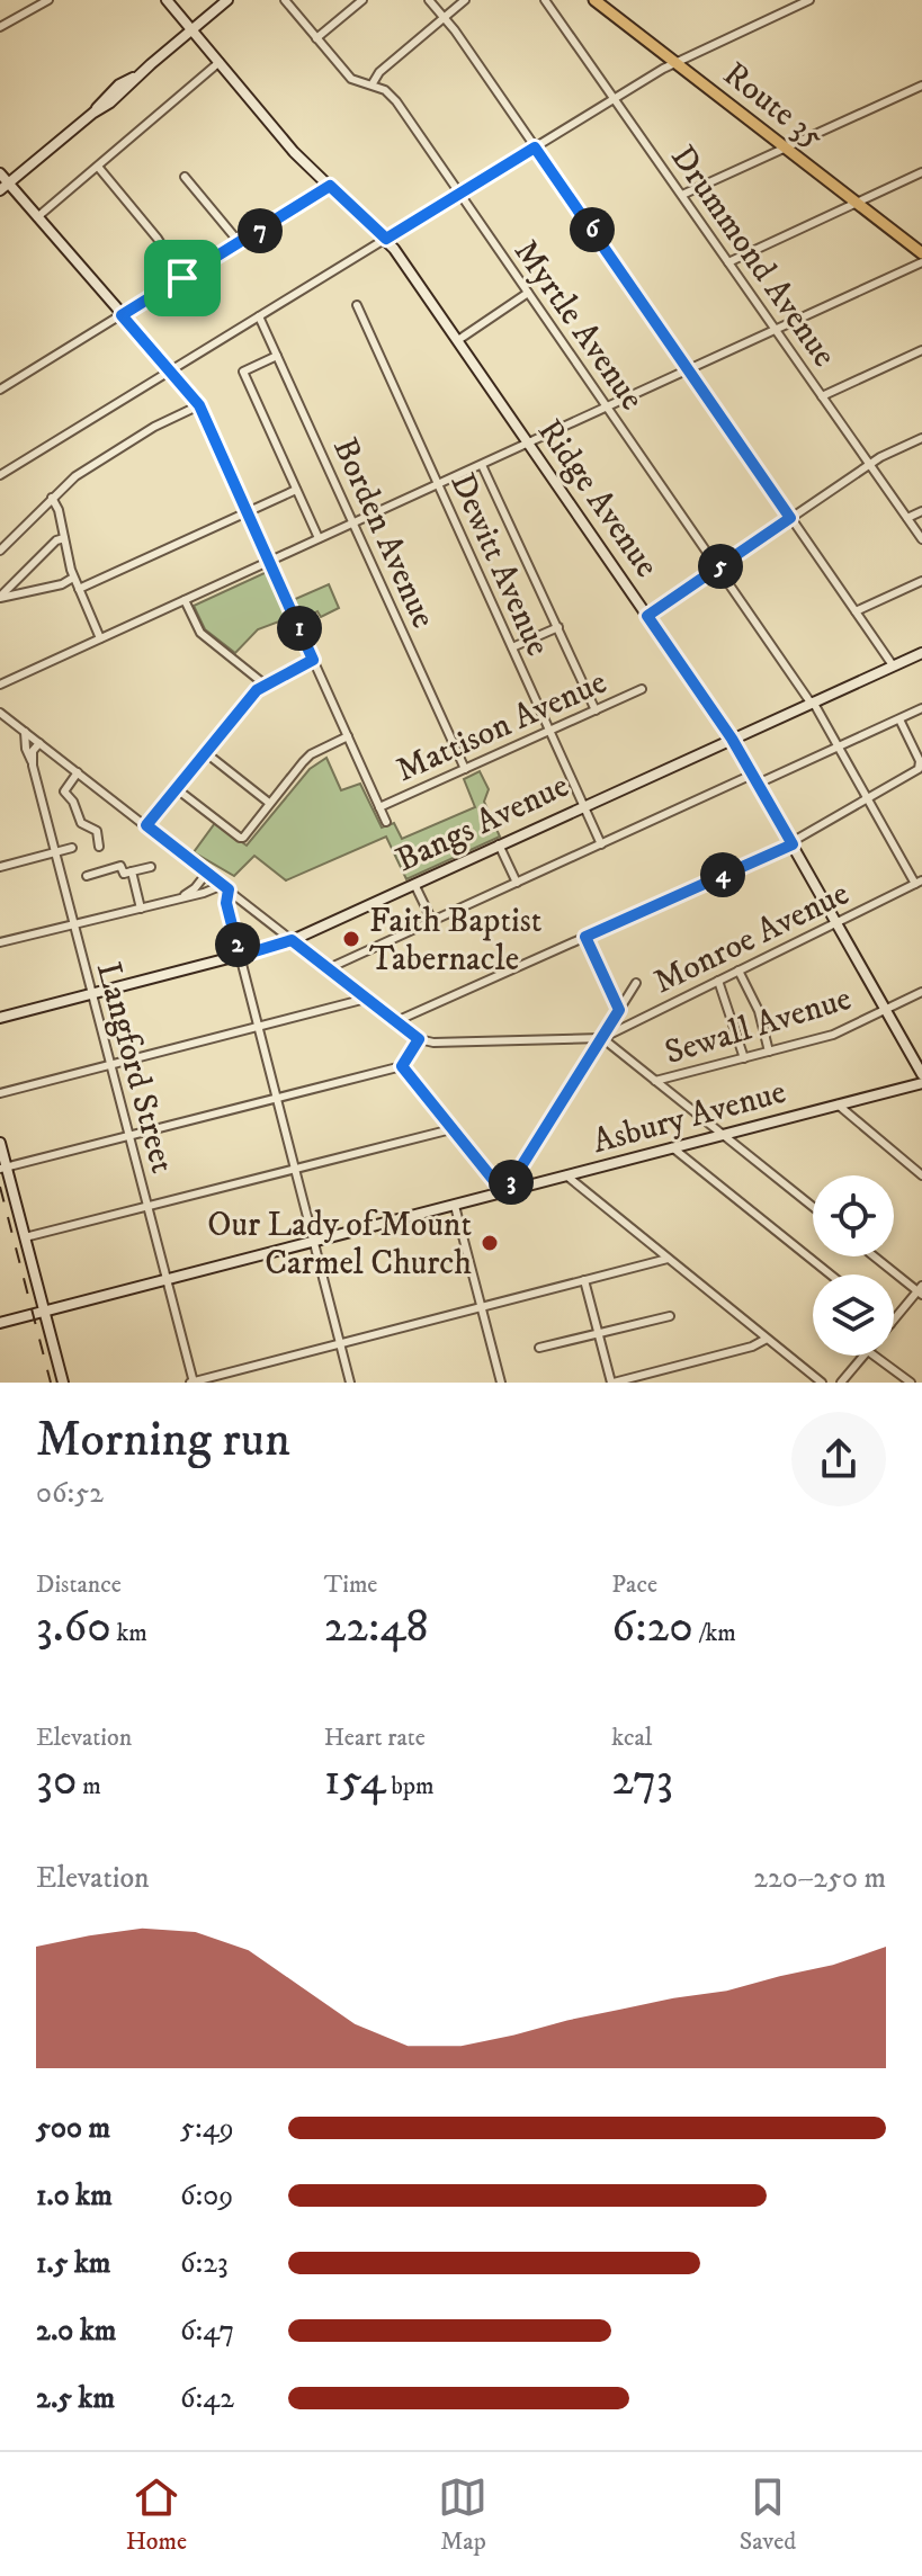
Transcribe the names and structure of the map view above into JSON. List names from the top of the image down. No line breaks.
{"streets":{"main road":["Route 35"],"street":["Drummond Avenue","Myrtle Avenue","Ridge Avenue","Borden Avenue","Dewitt Avenue","Mattison Avenue","Bangs Avenue","Monroe Avenue","Sewall Avenue","Langford Street","Asbury Avenue"]},"crossings":[["Myrtle Avenue","Bangs Avenue"],["Myrtle Avenue","Monroe Avenue"],["Ridge Avenue","Bangs Avenue"],["Ridge Avenue","Monroe Avenue"],["Ridge Avenue","Sewall Avenue"],["Borden Avenue","Mattison Avenue"],["Dewitt Avenue","Mattison Avenue"],["Dewitt Avenue","Bangs Avenue"],["Bangs Avenue","Langford Street"],["Langford Street","Asbury Avenue"]],"places":["Faith Baptist Tabernacle","Our Lady of Mount Carmel Church"],"page":{"pins":["6","7","5","1","4","2","3"],"heading":["Morning run","06:52"],"stats":[["Distance","3.60 km"],["Time","22:48"],["Pace","6:20 /km"],["Elevation","30 m"],["Heart rate","154 bpm"],["kcal","273"]],"chart":["Elevation","220–250 m"],"list":[{"name":"500 m","note":"5:49"},{"name":"1.0 km","note":"6:09"},{"name":"1.5 km","note":"6:23"},{"name":"2.0 km","note":"6:47"},{"name":"2.5 km","note":"6:42"}],"tabs":["Home","Map","Saved"]}}
